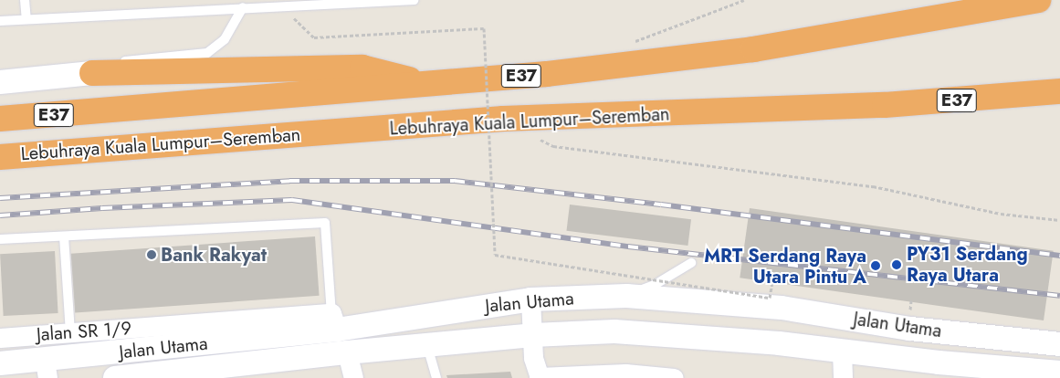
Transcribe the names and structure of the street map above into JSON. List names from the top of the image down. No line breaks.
{"streets":{"highway":["E37","Lebuhraya Kuala Lumpur–Seremban"],"street":["Jalan Utama","Jalan SR 1/9"]},"crossings":[["Jalan Utama","Jalan SR 1/9"]],"places":["Bank Rakyat","PY31 Serdang Raya Utara","MRT Serdang Raya Utara Pintu A"]}
